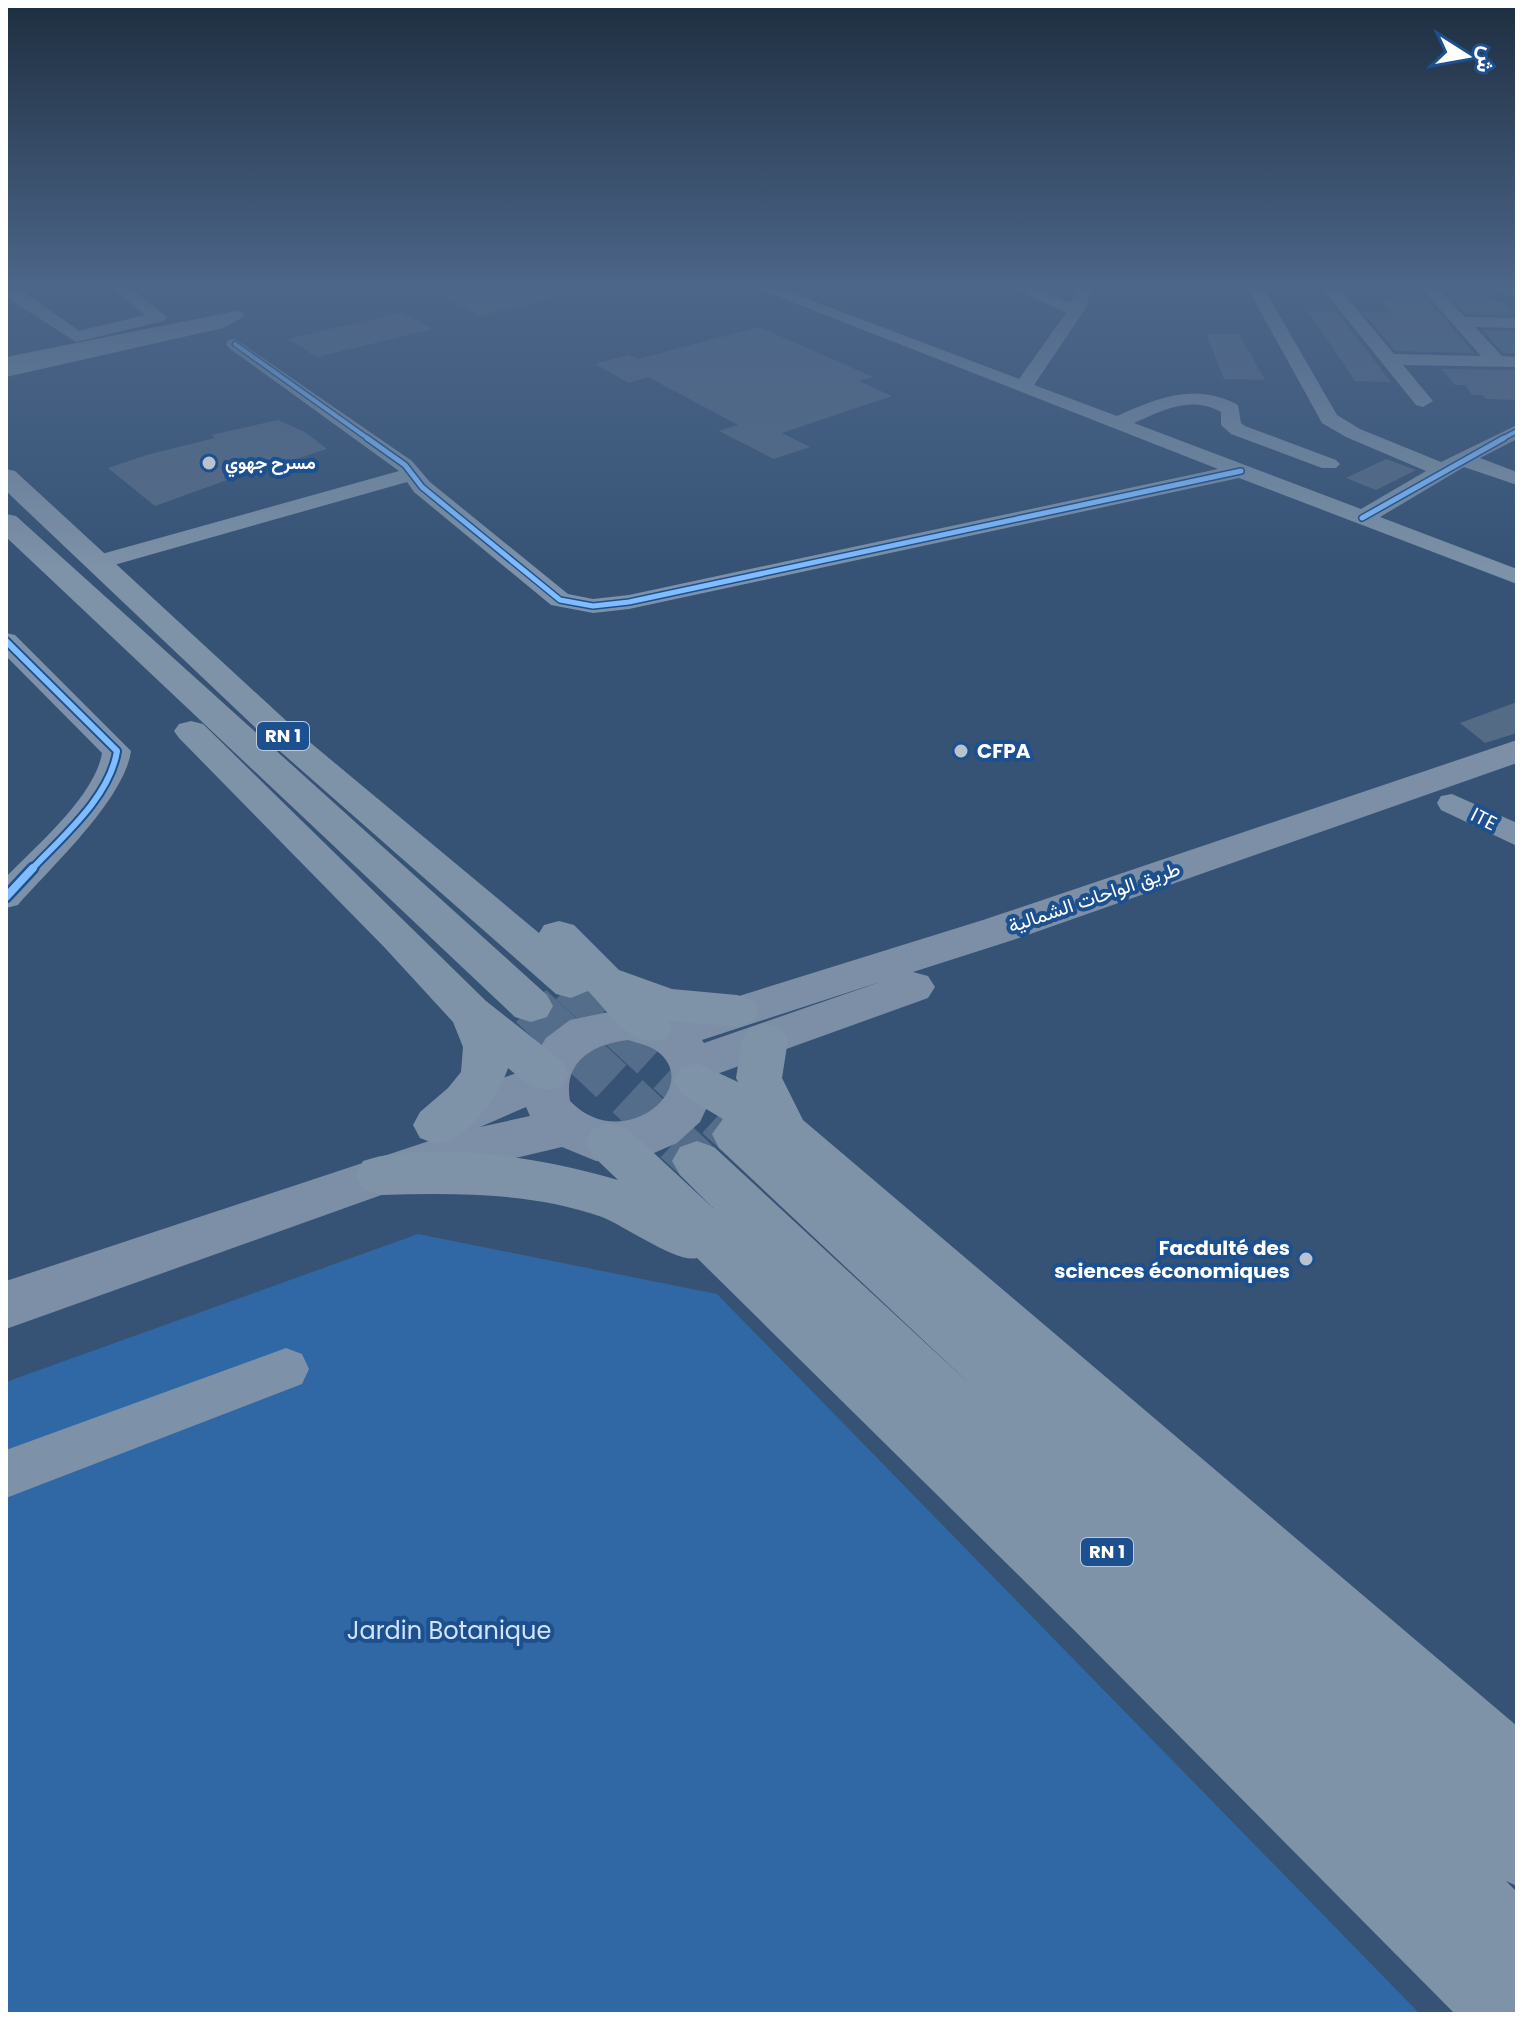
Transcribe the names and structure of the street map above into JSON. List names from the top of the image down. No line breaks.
{"streets":{"highway":["RN 1"],"main road":["طريق الواحات الشمالية"],"street":["ITE"]},"crossings":[["ITE","طريق الواحات الشمالية"]],"parks":["Jardin Botanique"],"places":["مسرح جهوي","CFPA","Facdulté des sciences économiques"],"north":"right"}
